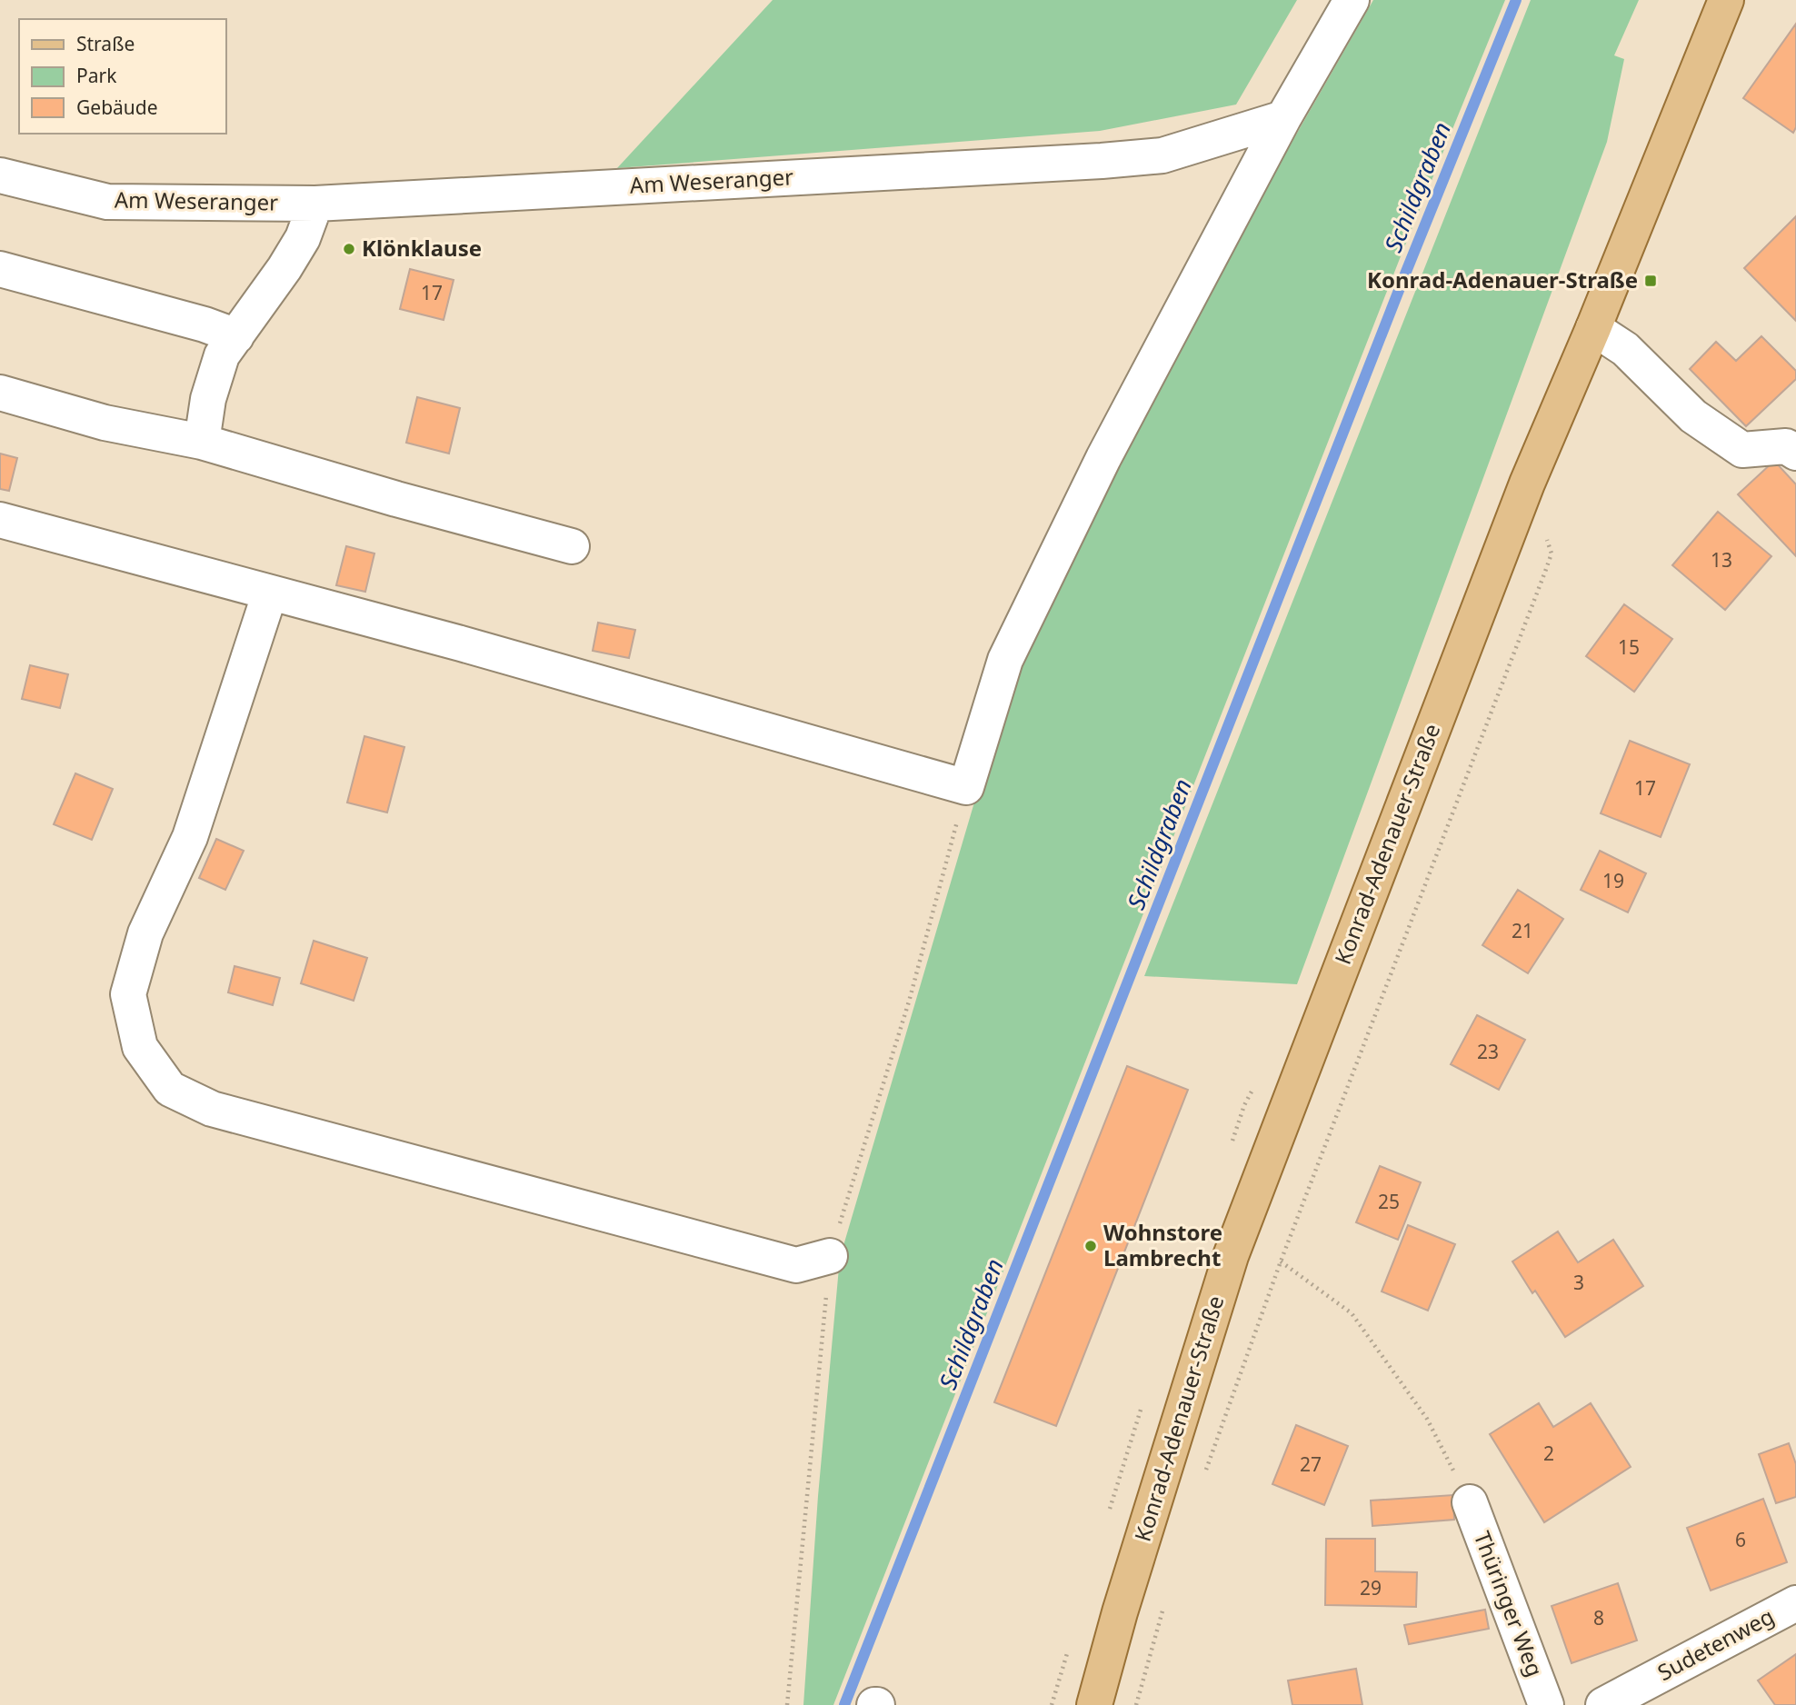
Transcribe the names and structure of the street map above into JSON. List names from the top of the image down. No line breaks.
{"streets":{"main road":["Konrad-Adenauer-Straße"],"street":["Am Weseranger","Thüringer Weg","Sudetenweg"]},"water":["Schildgraben"],"places":{"other":["Klönklause","Wohnstore Lambrecht"],"transit":["Konrad-Adenauer-Straße"]},"house_numbers":["17","13","15","17","19","21","23","25","3","2","27","6","29","8"],"legend":["Straße","Park","Gebäude"]}
